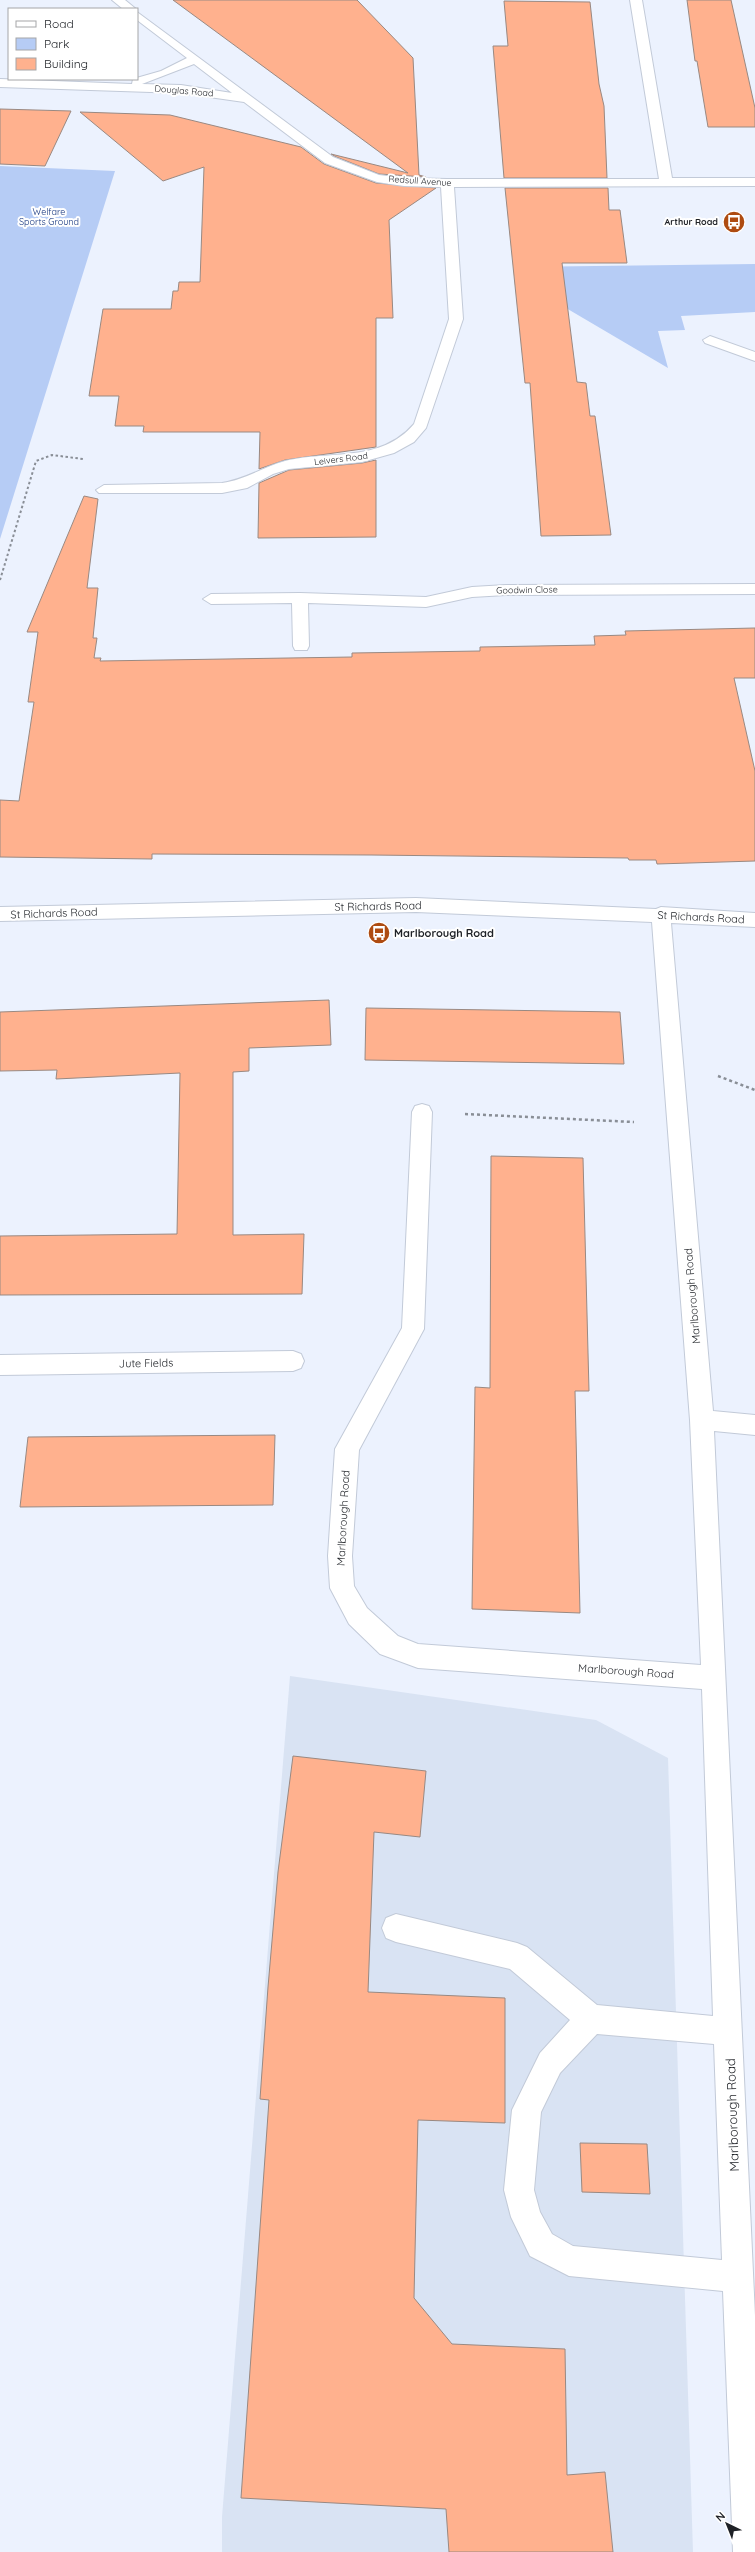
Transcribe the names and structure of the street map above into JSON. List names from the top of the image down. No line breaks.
{"streets":{"street":["Douglas Road","Redsull Avenue","Leivers Road","Goodwin Close","St Richards Road","Marlborough Road","Jute Fields"]},"crossings":[["Douglas Road","Redsull Avenue"],["Redsull Avenue","Leivers Road"],["St Richards Road","Marlborough Road"]],"parks":["Welfare Sports Ground"],"places":{"bus stop":["Arthur Road","Marlborough Road"]},"legend":["Road","Park","Building"],"north":"top left"}
